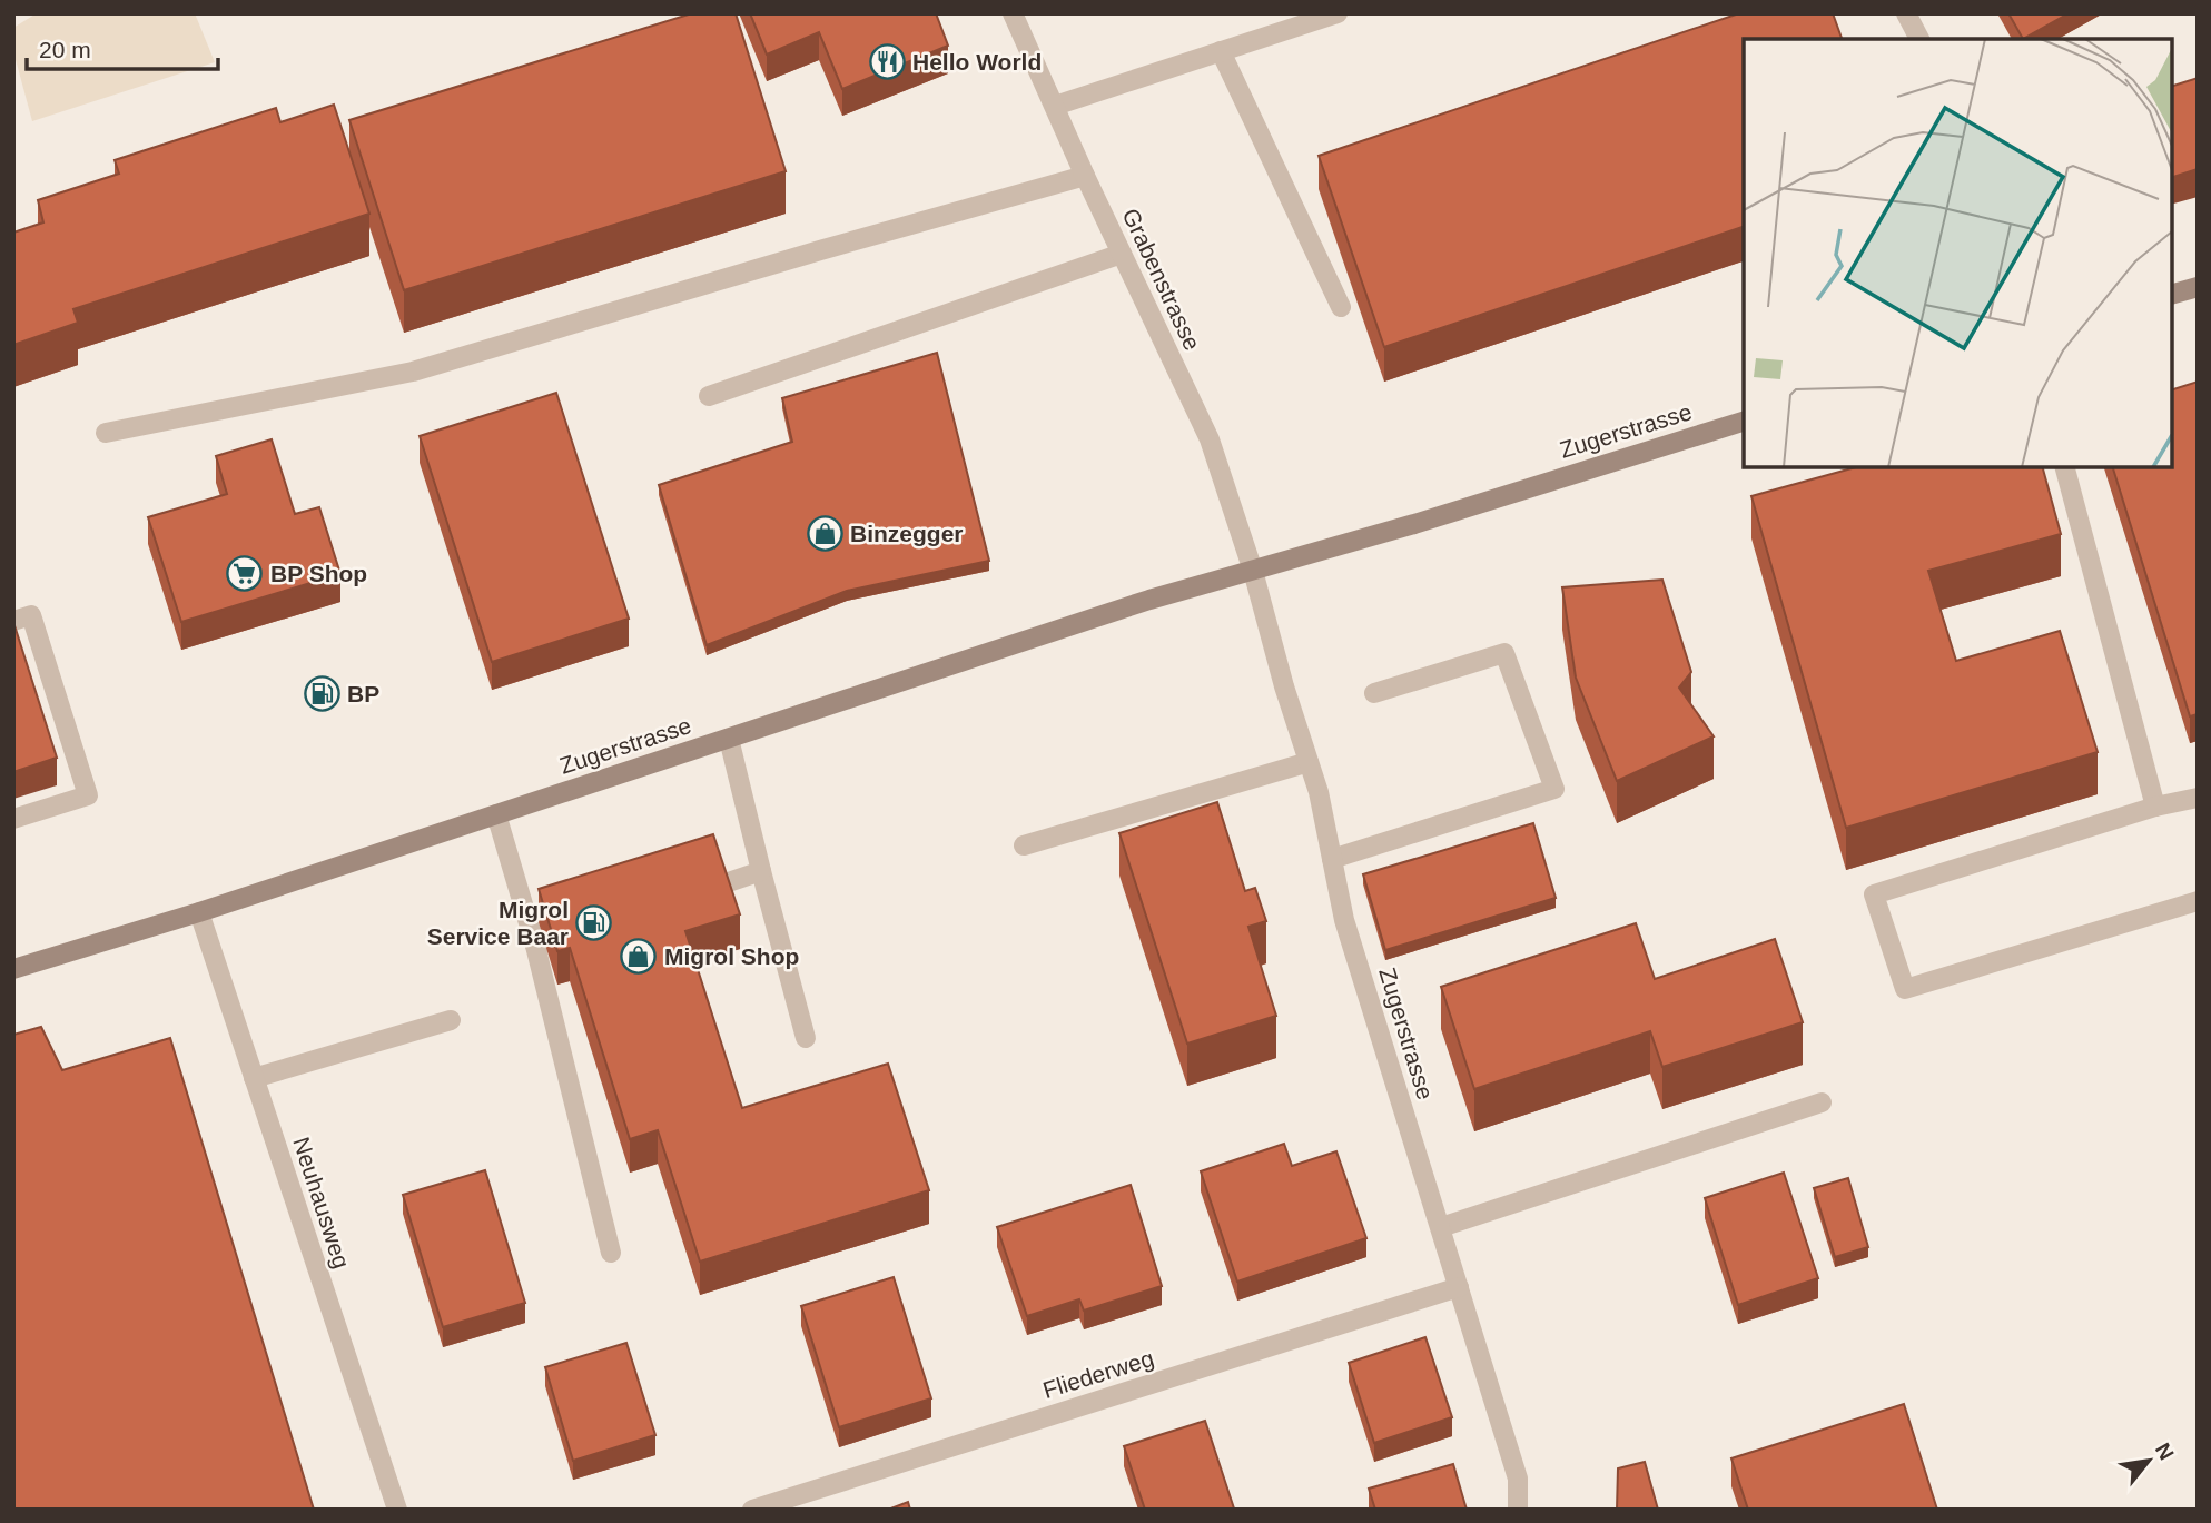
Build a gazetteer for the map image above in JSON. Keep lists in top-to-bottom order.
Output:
{
  "streets": {
    "main road": ["Zugerstrasse"],
    "street": ["Grabenstrasse", "Neuhausweg", "Fliederweg"]
  },
  "crossings": [
    ["Grabenstrasse", "Zugerstrasse"],
    ["Zugerstrasse", "Neuhausweg"],
    ["Zugerstrasse", "Fliederweg"]
  ],
  "places": {
    "restaurant": ["Hello World"],
    "shop": ["Binzegger", "Migrol Shop"],
    "supermarket": ["BP Shop"],
    "fuel station": ["BP", "Migrol Service Baar"]
  },
  "scale_bar": "20 m",
  "north": "top right"
}
